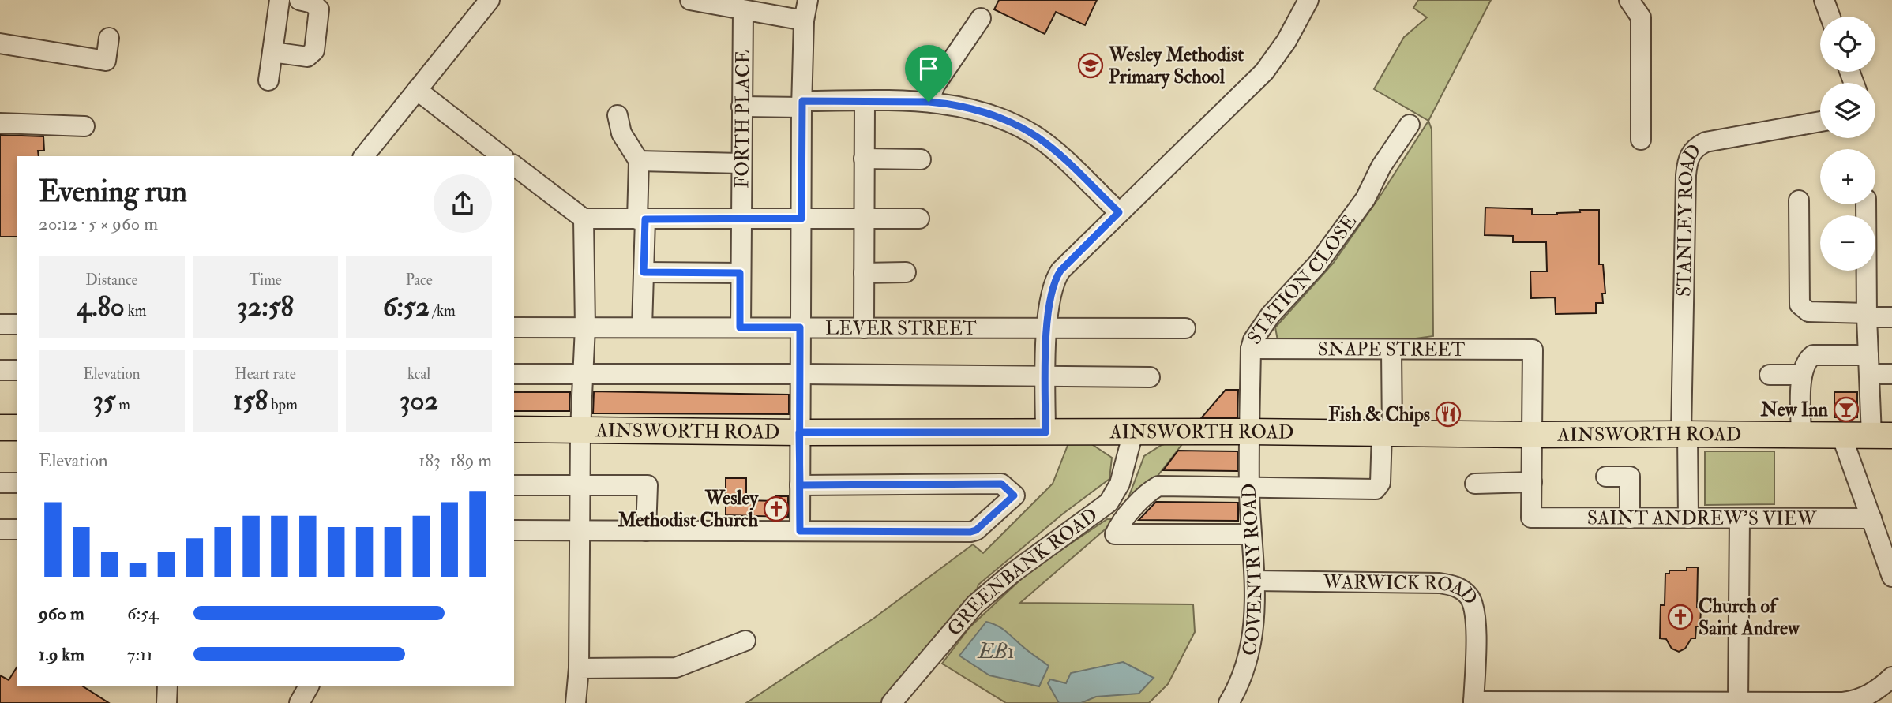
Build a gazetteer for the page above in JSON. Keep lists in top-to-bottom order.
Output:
{
  "streets": {
    "main road": ["AINSWORTH ROAD"],
    "street": [
      "FORTH PLACE",
      "STANLEY ROAD",
      "STATION CLOSE",
      "LEVER STREET",
      "SNAPE STREET",
      "SAINT ANDREW'S VIEW",
      "COVENTRY ROAD",
      "GREENBANK ROAD",
      "WARWICK ROAD"
    ]
  },
  "crossings": [
    ["FORTH PLACE", "LEVER STREET"],
    ["STANLEY ROAD", "AINSWORTH ROAD"],
    ["STANLEY ROAD", "SAINT ANDREW'S VIEW"],
    ["STATION CLOSE", "SNAPE STREET"],
    ["STATION CLOSE", "AINSWORTH ROAD"],
    ["STATION CLOSE", "COVENTRY ROAD"],
    ["SNAPE STREET", "AINSWORTH ROAD"],
    ["AINSWORTH ROAD", "COVENTRY ROAD"],
    ["AINSWORTH ROAD", "GREENBANK ROAD"],
    ["COVENTRY ROAD", "WARWICK ROAD"]
  ],
  "water": ["EB1"],
  "places": {
    "school or university": ["Wesley Methodist Primary School"],
    "bar": ["New Inn"],
    "restaurant": ["Fish & Chips"],
    "church": ["Wesley Methodist Church", "Church of Saint Andrew"]
  },
  "page": {
    "map_buttons": ["+", "−"],
    "heading": ["Evening run", "20:12 · 5 × 960 m"],
    "stats": [
      ["Distance", "4.80 km"],
      ["Time", "32:58"],
      ["Pace", "6:52 /km"],
      ["Elevation", "35 m"],
      ["Heart rate", "158 bpm"],
      ["kcal", "302"]
    ],
    "chart": ["Elevation", "183–189 m"],
    "list": [
      {
        "name": "960 m",
        "note": "6:54"
      },
      {
        "name": "1.9 km",
        "note": "7:11"
      }
    ]
  }
}
